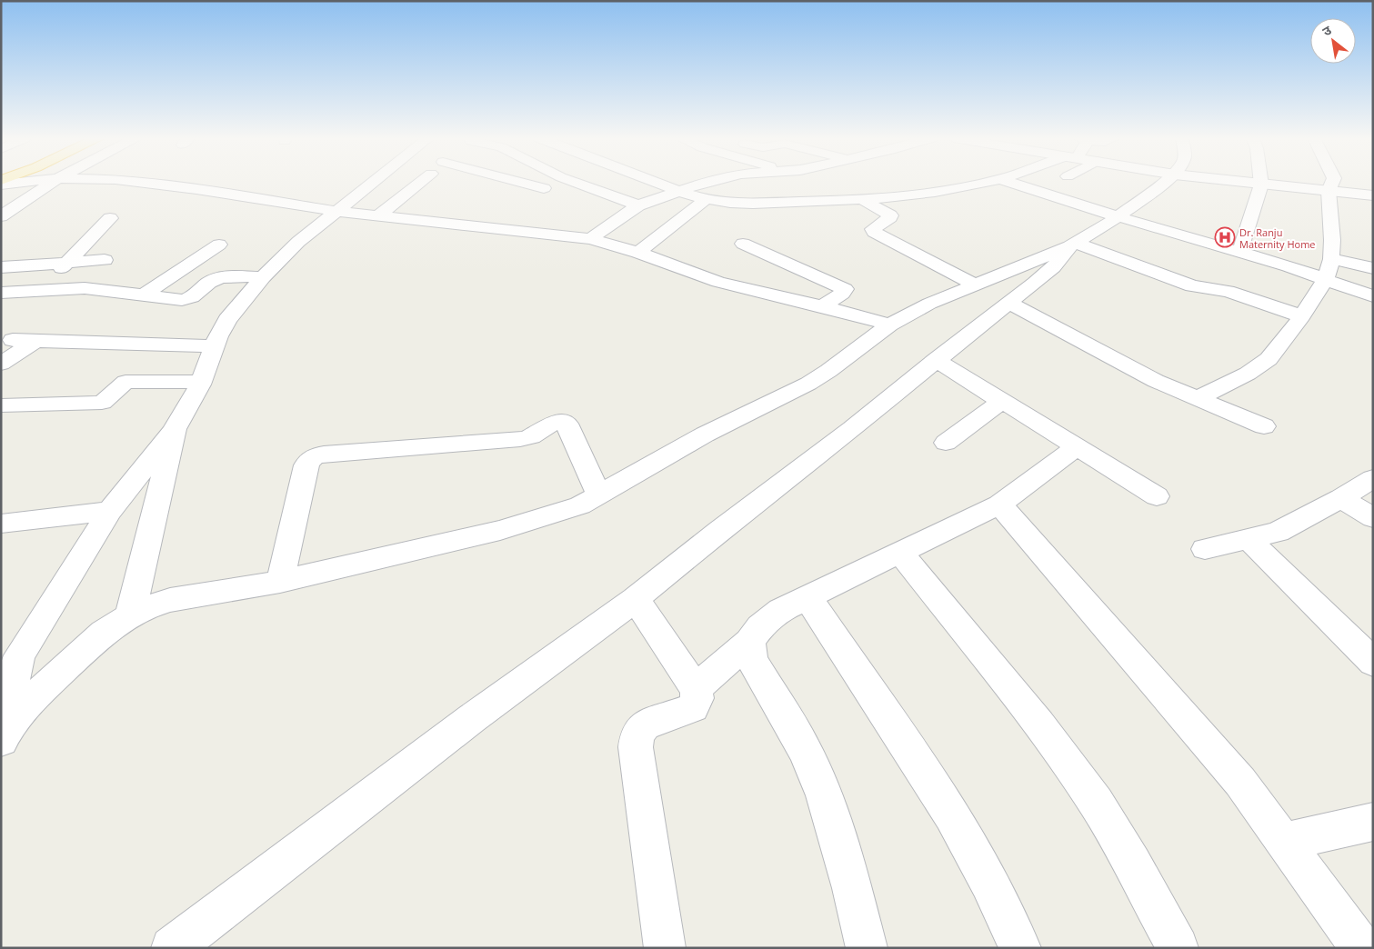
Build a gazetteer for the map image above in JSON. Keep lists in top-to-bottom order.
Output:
{
  "places": {
    "hospital": ["Dr. Ranju Maternity Home"]
  },
  "north": "top left"
}
